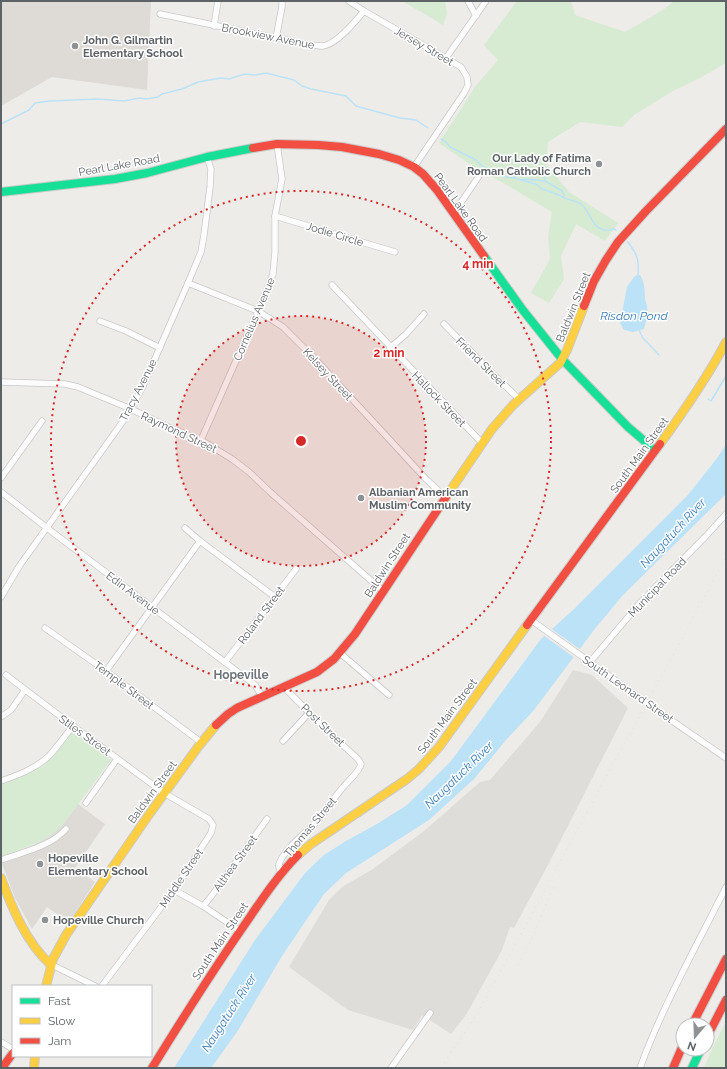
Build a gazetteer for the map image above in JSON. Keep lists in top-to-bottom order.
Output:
{
  "streets": {
    "main road": ["Pearl Lake Road", "Baldwin Street", "South Main Street"],
    "street": [
      "Brookview Avenue",
      "Jersey Street",
      "Jodie Circle",
      "Cornelius Avenue",
      "Friend Street",
      "Kelsey Street",
      "Tracy Avenue",
      "Hallock Street",
      "Raymond Street",
      "Municipal Road",
      "Edin Avenue",
      "Roland Street",
      "Temple Street",
      "South Leonard Street",
      "Post Street",
      "Stiles Street",
      "Thomas Street",
      "Althea Street",
      "Middle Street"
    ]
  },
  "crossings": [
    ["Brookview Avenue", "Jersey Street"],
    ["Jersey Street", "Pearl Lake Road"],
    ["Pearl Lake Road", "Baldwin Street"],
    ["Pearl Lake Road", "Cornelius Avenue"],
    ["Pearl Lake Road", "Tracy Avenue"],
    ["Pearl Lake Road", "South Main Street"],
    ["Jodie Circle", "Cornelius Avenue"],
    ["Baldwin Street", "Friend Street"],
    ["Baldwin Street", "Kelsey Street"],
    ["Baldwin Street", "Hallock Street"],
    ["Baldwin Street", "Raymond Street"],
    ["Baldwin Street", "Edin Avenue"],
    ["Baldwin Street", "Temple Street"],
    ["Baldwin Street", "Post Street"],
    ["Baldwin Street", "Stiles Street"],
    ["Cornelius Avenue", "Kelsey Street"],
    ["Cornelius Avenue", "Raymond Street"],
    ["Kelsey Street", "Tracy Avenue"],
    ["Tracy Avenue", "Raymond Street"],
    ["Tracy Avenue", "Edin Avenue"],
    ["South Main Street", "South Leonard Street"],
    ["South Main Street", "Thomas Street"],
    ["Municipal Road", "South Leonard Street"],
    ["Edin Avenue", "Roland Street"],
    ["Post Street", "Thomas Street"],
    ["Stiles Street", "Middle Street"]
  ],
  "districts": ["Hopeville"],
  "water": ["Risdon Pond", "Naugatuck River"],
  "places": [
    "John G. Gilmartin Elementary School",
    "Our Lady of Fatima Roman Catholic Church",
    "Albanian American Muslim Community",
    "Hopeville Elementary School",
    "Hopeville Church"
  ],
  "legend": ["Fast", "Slow", "Jam"],
  "north": "bottom",
  "rings": ["4 min", "2 min"]
}
